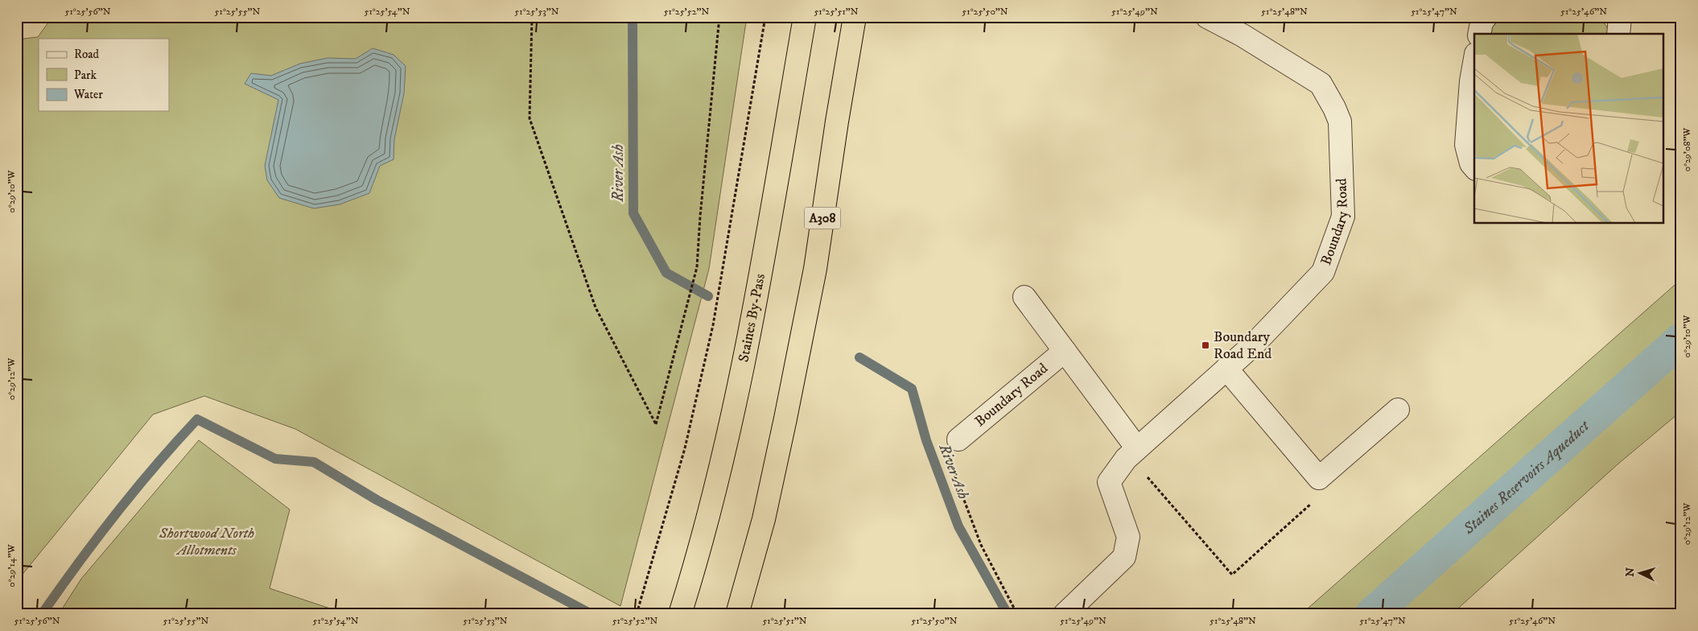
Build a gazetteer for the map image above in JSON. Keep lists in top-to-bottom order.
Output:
{
  "streets": {
    "highway": ["A308", "Staines By-Pass"],
    "street": ["Boundary Road"]
  },
  "water": ["River Ash", "Staines Reservoirs Aqueduct"],
  "parks": ["Shortwood North Allotments"],
  "places": {
    "transit": ["Boundary Road End"]
  },
  "legend": ["Road", "Park", "Water"],
  "north": "left",
  "coordinates": [
    "51°25'56\"N",
    "51°25'55\"N",
    "51°25'54\"N",
    "51°25'53\"N",
    "51°25'52\"N",
    "51°25'51\"N",
    "51°25'50\"N",
    "51°25'49\"N",
    "51°25'48\"N",
    "51°25'47\"N",
    "51°25'46\"N",
    "0°29'08\"W",
    "0°29'10\"W",
    "0°29'12\"W",
    "0°29'14\"W"
  ]
}
